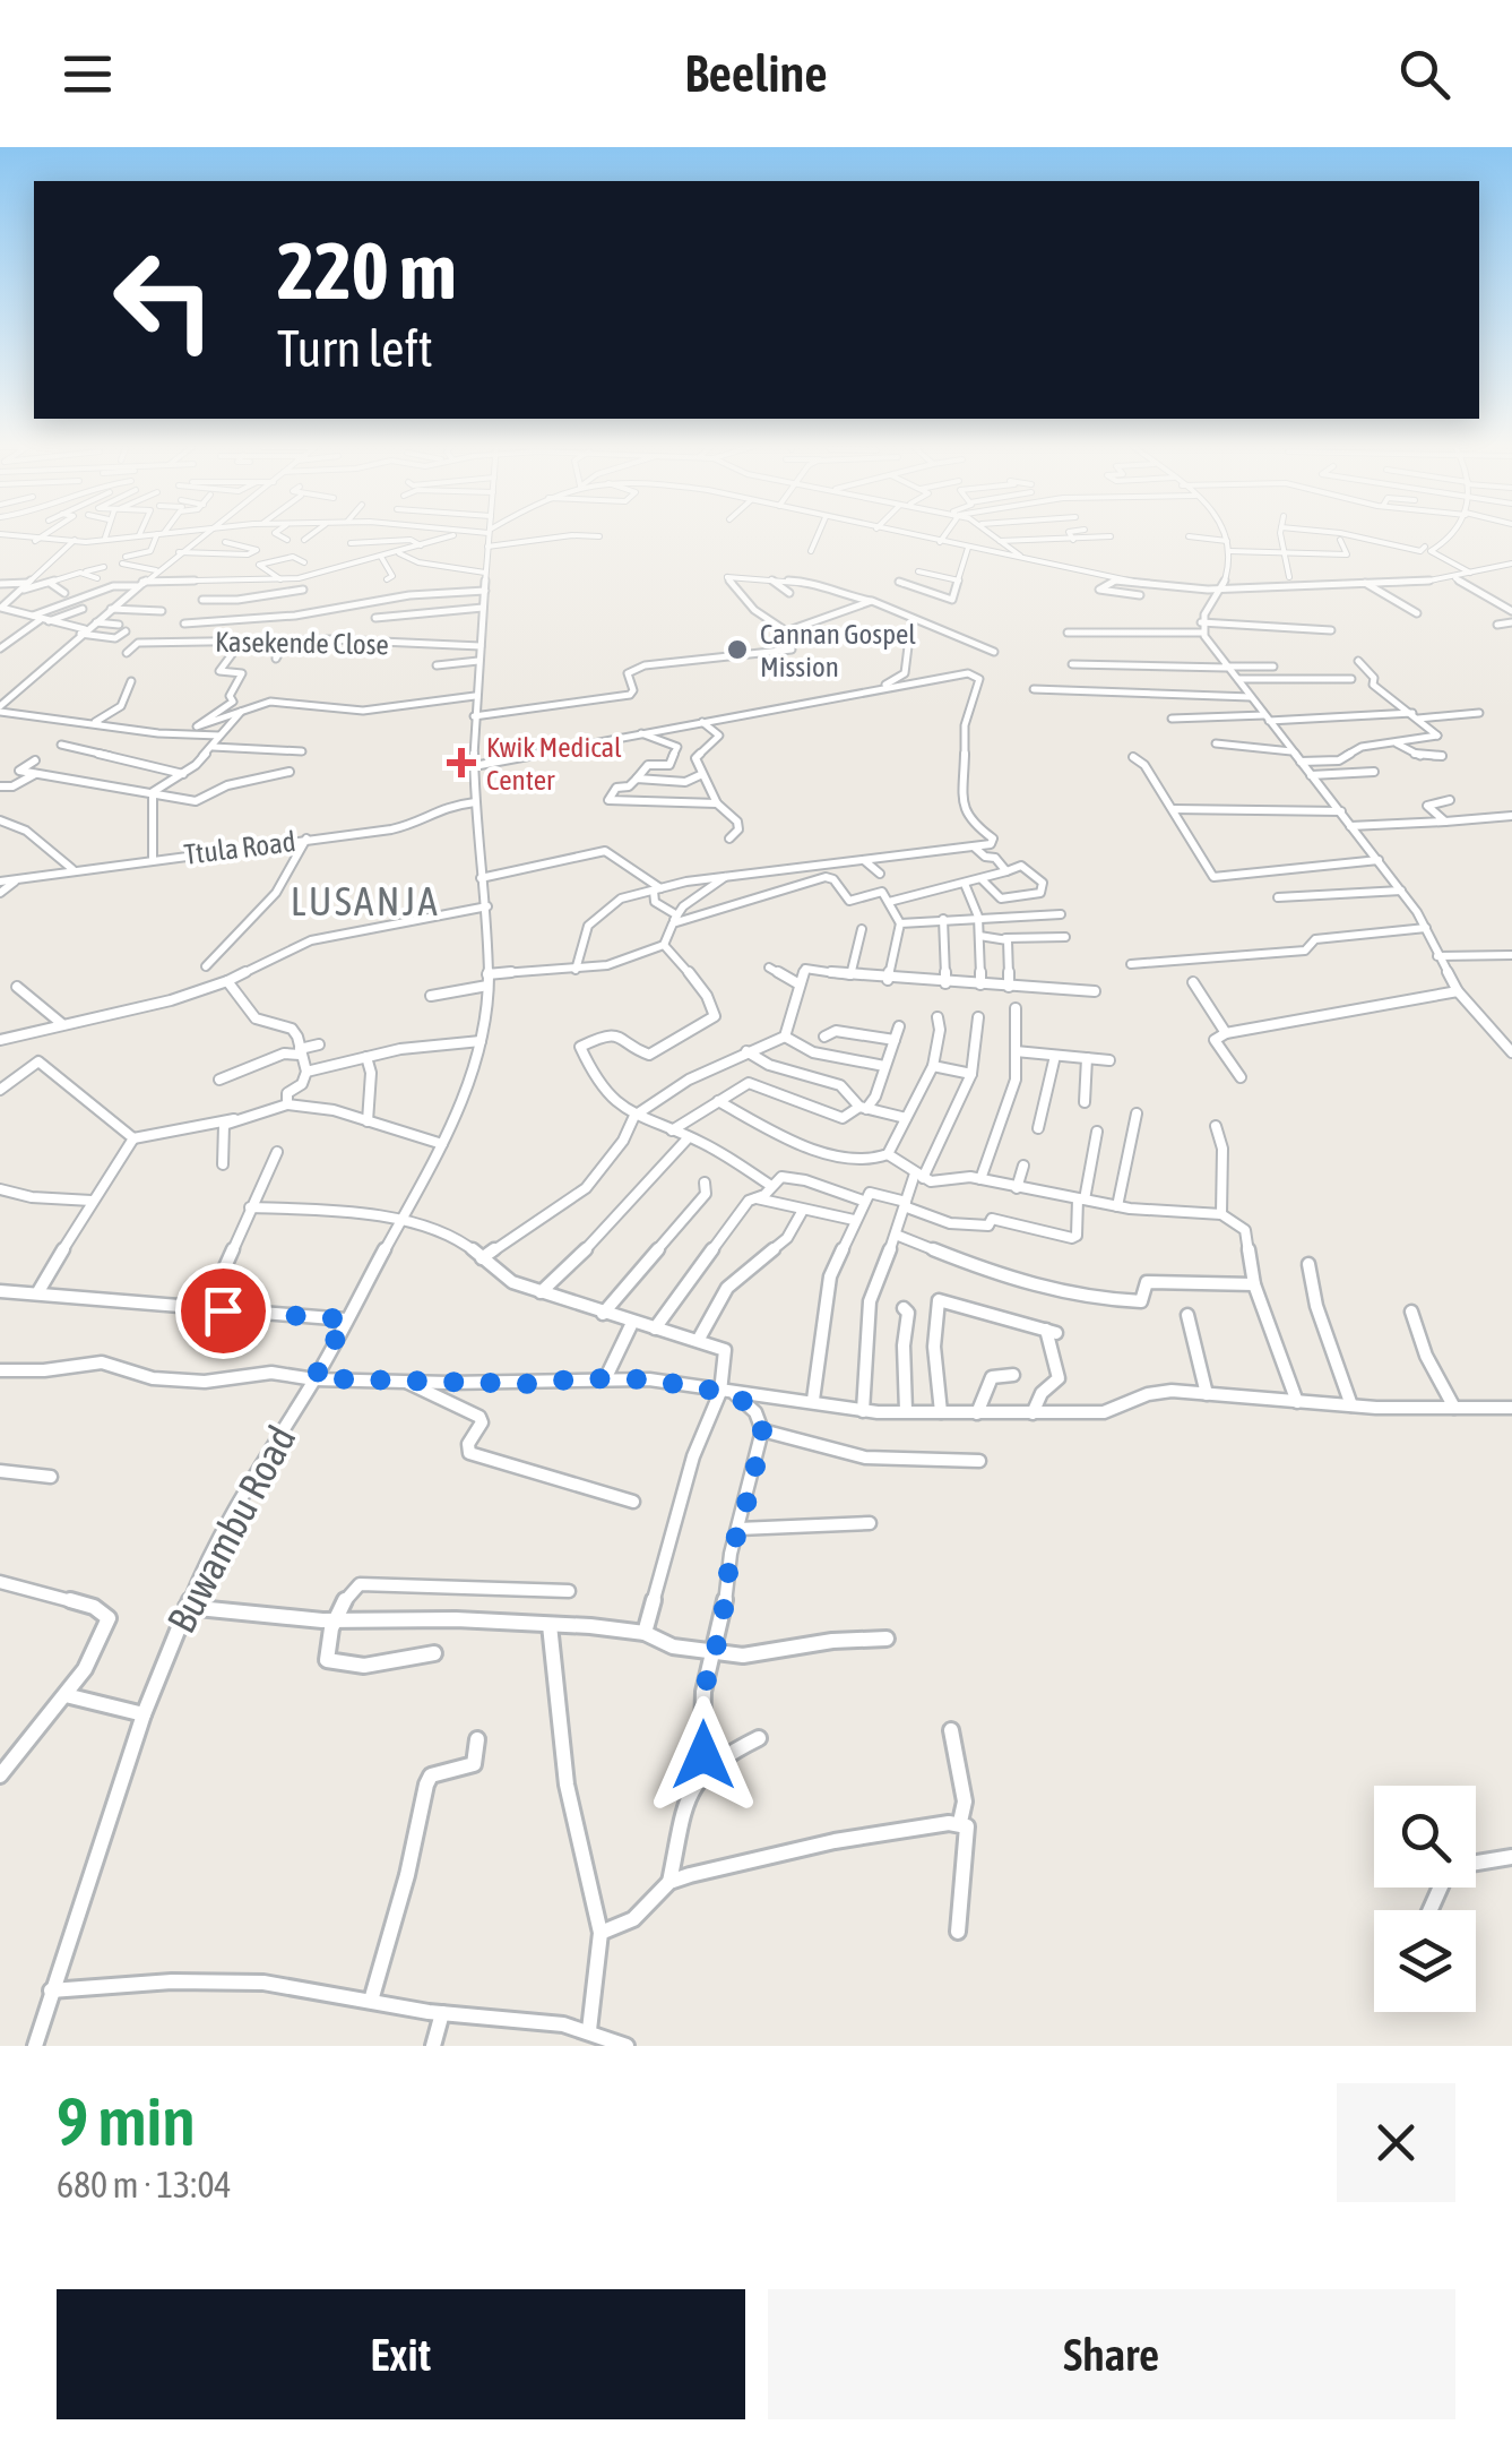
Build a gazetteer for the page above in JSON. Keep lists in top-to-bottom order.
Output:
{
  "streets": {
    "street": ["Kasekende Close", "Ttula Road", "Buwambu Road"]
  },
  "crossings": [
    ["Kasekende Close", "Buwambu Road"],
    ["Ttula Road", "Buwambu Road"]
  ],
  "districts": ["LUSANJA"],
  "places": {
    "other": ["Cannan Gospel Mission"],
    "health": ["Kwik Medical Center"]
  },
  "page": {
    "header": "Beeline",
    "turn": ["220 m", "Turn left"],
    "heading": ["9 min", "680 m · 13:04"],
    "buttons": ["Exit", "Share"]
  }
}
